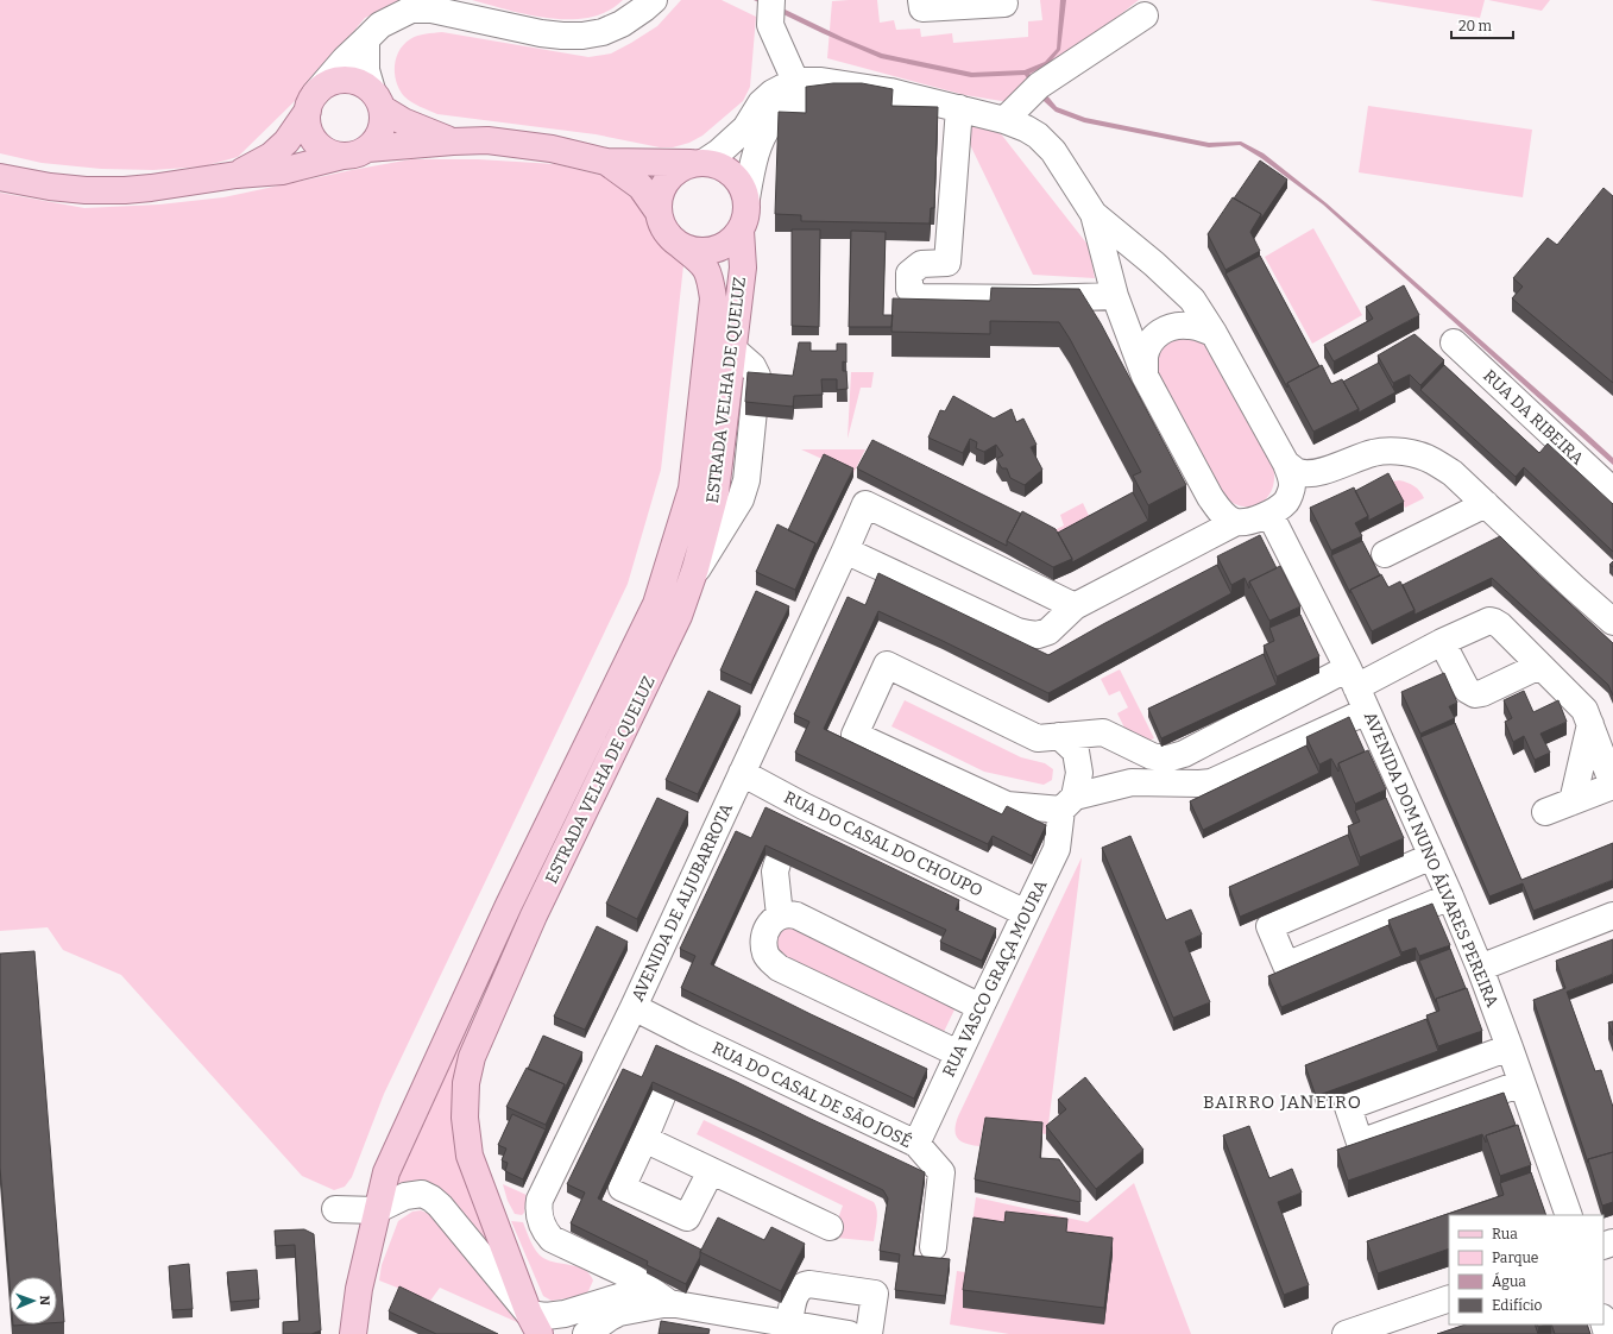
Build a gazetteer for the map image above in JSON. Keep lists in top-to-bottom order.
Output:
{
  "streets": {
    "main road": ["ESTRADA VELHA DE QUELUZ"],
    "street": [
      "RUA DA RIBEIRA",
      "RUA DO CASAL DO CHOUPO",
      "AVENIDA DOM NUNO ÁLVARES PEREIRA",
      "AVENIDA DE ALJUBARROTA",
      "RUA VASCO GRAÇA MOURA",
      "RUA DO CASAL DE SÃO JOSÉ"
    ]
  },
  "crossings": [
    ["RUA DO CASAL DO CHOUPO", "AVENIDA DE ALJUBARROTA"],
    ["RUA DO CASAL DO CHOUPO", "RUA VASCO GRAÇA MOURA"],
    ["AVENIDA DE ALJUBARROTA", "RUA DO CASAL DE SÃO JOSÉ"],
    ["RUA VASCO GRAÇA MOURA", "RUA DO CASAL DE SÃO JOSÉ"]
  ],
  "districts": ["BAIRRO JANEIRO"],
  "legend": [
    "Rua",
    "Parque",
    "Água",
    "Edifício"
  ],
  "scale_bar": "20 m",
  "north": "right"
}
